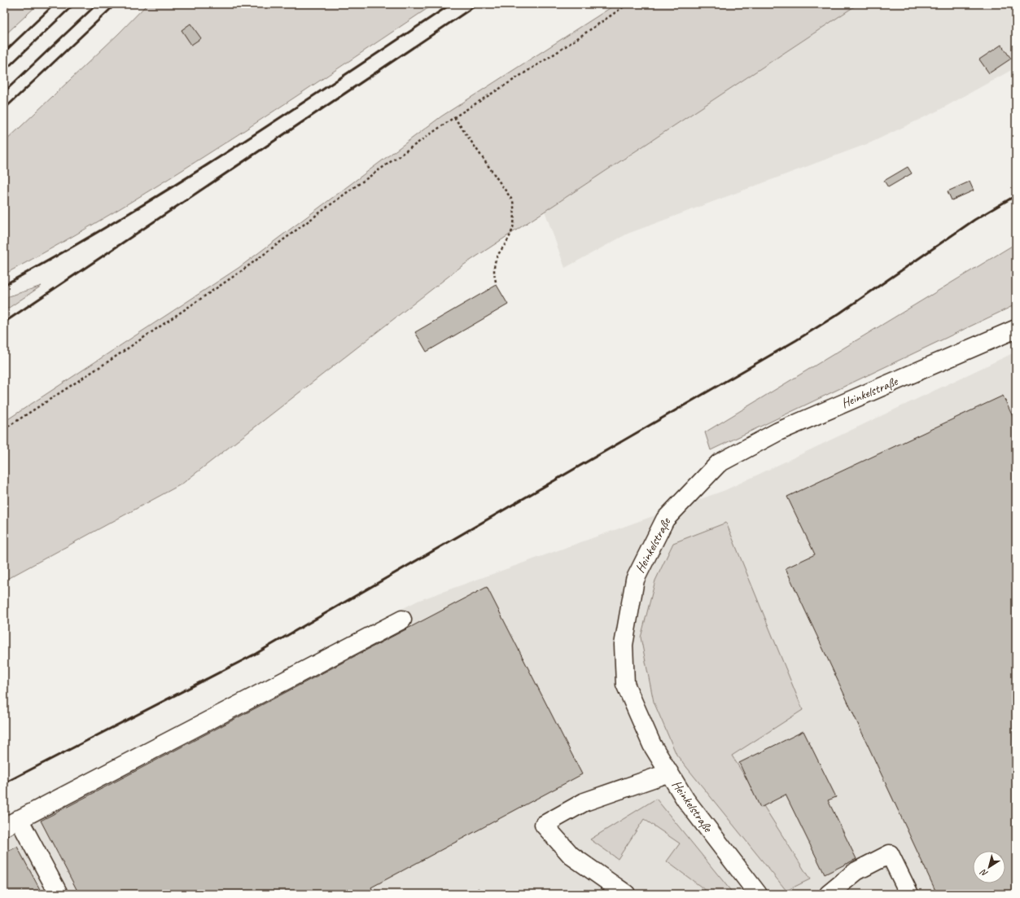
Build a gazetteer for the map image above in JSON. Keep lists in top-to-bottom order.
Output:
{
  "streets": {
    "street": ["Heinkelstraße"]
  },
  "north": "bottom left"
}
